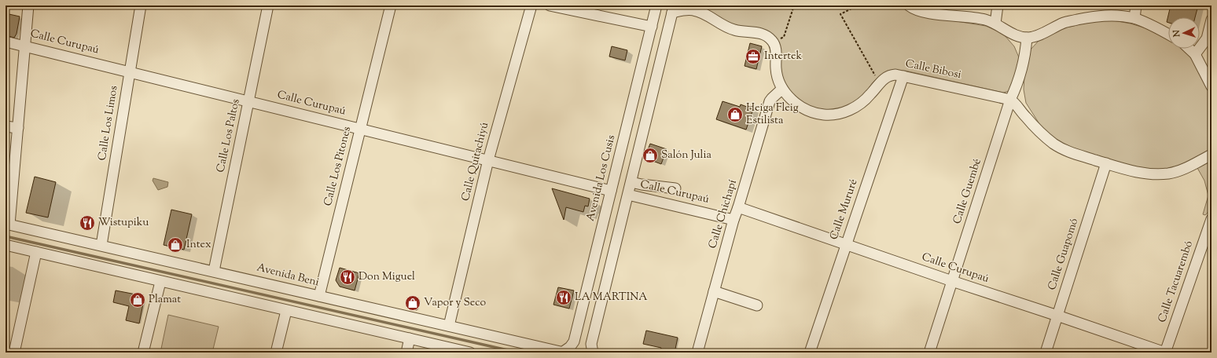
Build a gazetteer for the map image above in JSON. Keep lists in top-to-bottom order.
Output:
{
  "streets": {
    "street": [
      "Calle Curupaú",
      "Calle Bibosi",
      "Calle Los Limos",
      "Calle Los Paltos",
      "Calle Quitachiyú",
      "Calle Los Pitones",
      "Avenida Los Cusis",
      "Calle Guembé",
      "Calle Mururé",
      "Calle Chichapí",
      "Calle Guapomó",
      "Avenida Beni",
      "Calle Tacuarembó"
    ]
  },
  "crossings": [
    ["Calle Curupaú", "Calle Los Limos"],
    ["Calle Curupaú", "Calle Los Paltos"],
    ["Calle Curupaú", "Calle Quitachiyú"],
    ["Calle Curupaú", "Calle Los Pitones"],
    ["Calle Curupaú", "Avenida Los Cusis"],
    ["Calle Curupaú", "Calle Guembé"],
    ["Calle Curupaú", "Calle Mururé"],
    ["Calle Curupaú", "Calle Chichapí"],
    ["Calle Curupaú", "Calle Guapomó"],
    ["Calle Curupaú", "Calle Tacuarembó"],
    ["Calle Bibosi", "Calle Guembé"],
    ["Calle Bibosi", "Calle Mururé"],
    ["Calle Bibosi", "Calle Chichapí"],
    ["Calle Bibosi", "Calle Guapomó"],
    ["Calle Los Limos", "Avenida Beni"],
    ["Calle Los Paltos", "Avenida Beni"],
    ["Calle Quitachiyú", "Avenida Beni"],
    ["Calle Los Pitones", "Avenida Beni"],
    ["Avenida Los Cusis", "Avenida Beni"]
  ],
  "places": {
    "office": ["Intertek"],
    "shop": [
      "Heiga Fleig Estilista",
      "Salón Julia",
      "Intex",
      "Plamat",
      "Vapor y Seco"
    ],
    "restaurant": ["Wistupiku", "Don Miguel", "LA MARTINA"]
  },
  "north": "left"
}
